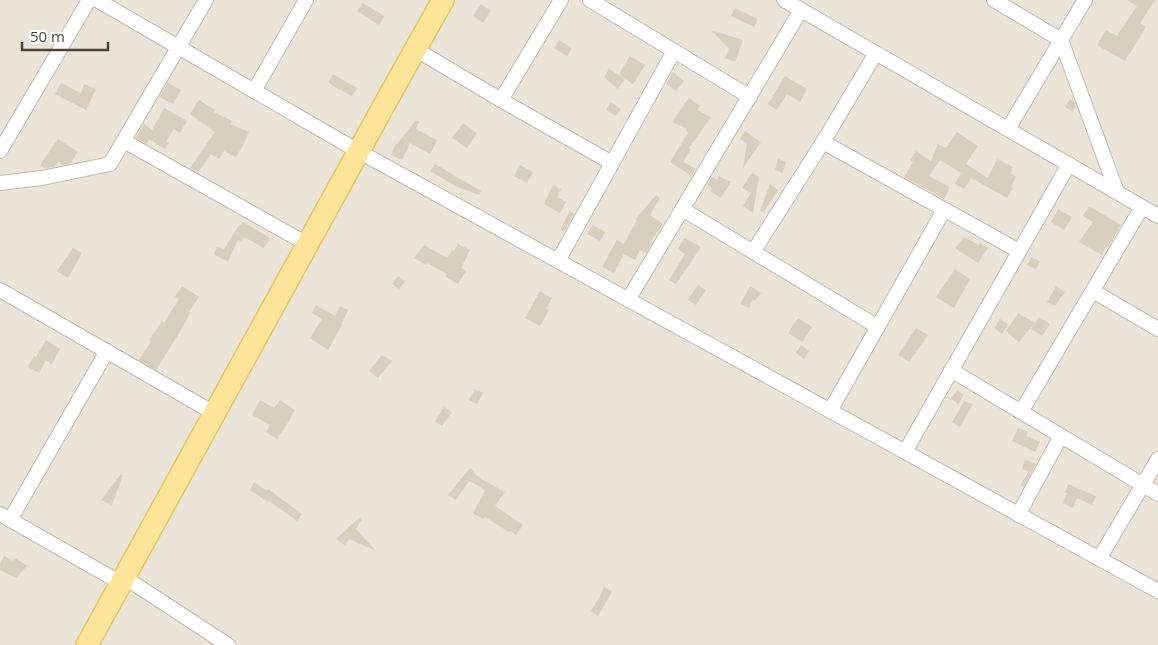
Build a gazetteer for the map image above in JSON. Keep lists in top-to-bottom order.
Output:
{
  "scale_bar": "50 m"
}
